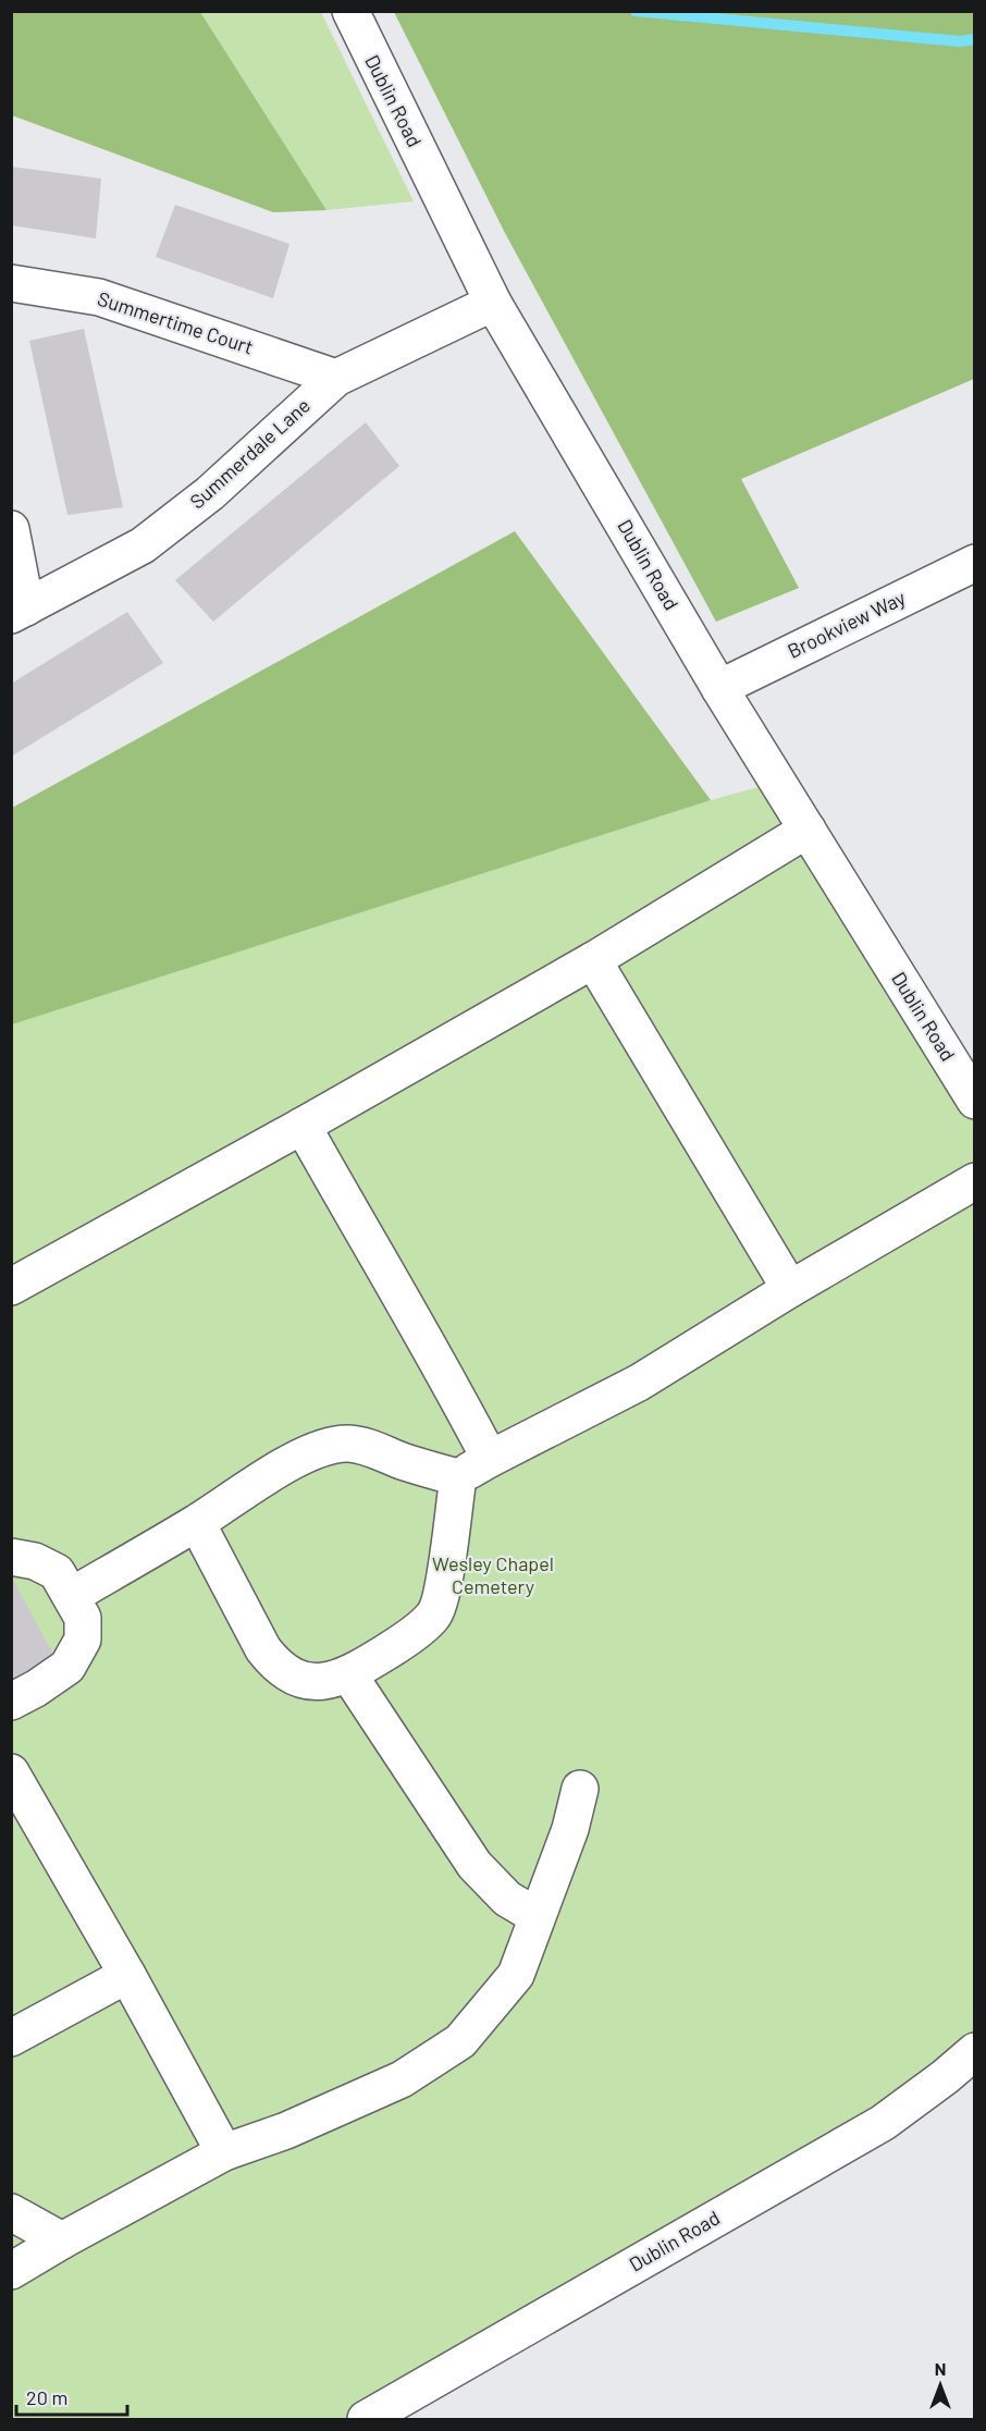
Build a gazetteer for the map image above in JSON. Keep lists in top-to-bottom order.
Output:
{
  "streets": {
    "main road": [
      "Dublin Road",
      "Summertime Court",
      "Summerdale Lane",
      "Brookview Way"
    ]
  },
  "crossings": [
    ["Dublin Road", "Summerdale Lane"],
    ["Dublin Road", "Brookview Way"],
    ["Summertime Court", "Summerdale Lane"]
  ],
  "parks": ["Wesley Chapel Cemetery"],
  "scale_bar": "20 m",
  "north": "top"
}
